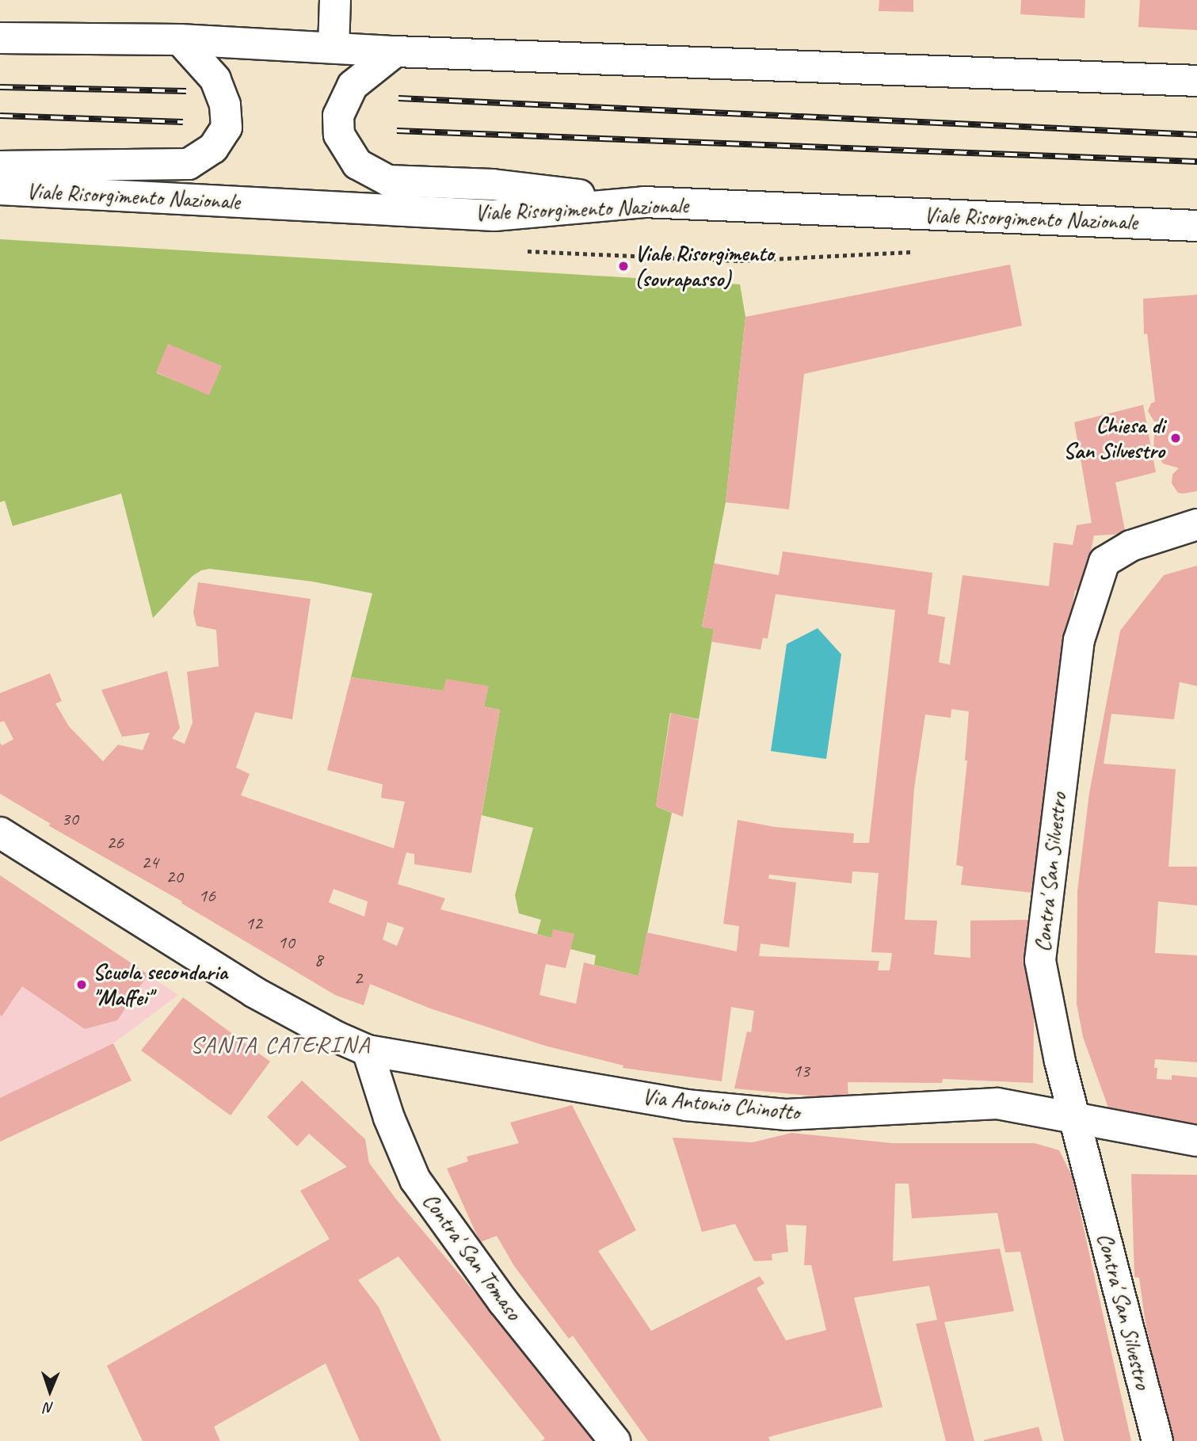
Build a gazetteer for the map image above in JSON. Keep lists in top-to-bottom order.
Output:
{
  "streets": {
    "main road": [
      "Viale Risorgimento Nazionale",
      "Contra' San Silvestro",
      "Via Antonio Chinotto",
      "Contra' San Tomaso"
    ]
  },
  "crossings": [
    ["Contra' San Silvestro", "Via Antonio Chinotto"],
    ["Via Antonio Chinotto", "Contra' San Tomaso"]
  ],
  "districts": ["SANTA CATERINA"],
  "places": ["Viale Risorgimento (sovrapasso)", "Chiesa di San Silvestro", "Scuola secondaria \"Maffei\""],
  "house_numbers": [
    "30",
    "26",
    "24",
    "20",
    "16",
    "12",
    "10",
    "8",
    "2",
    "13"
  ],
  "north": "bottom"
}
